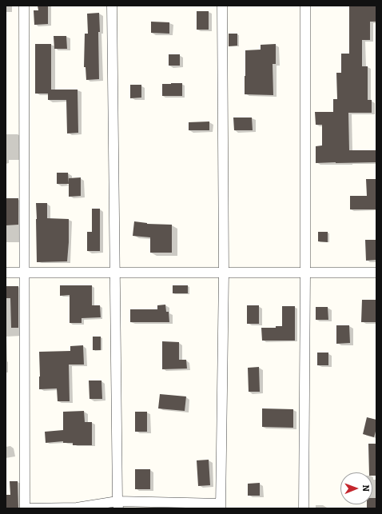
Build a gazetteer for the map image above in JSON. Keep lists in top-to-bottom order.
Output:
{
  "north": "right"
}
